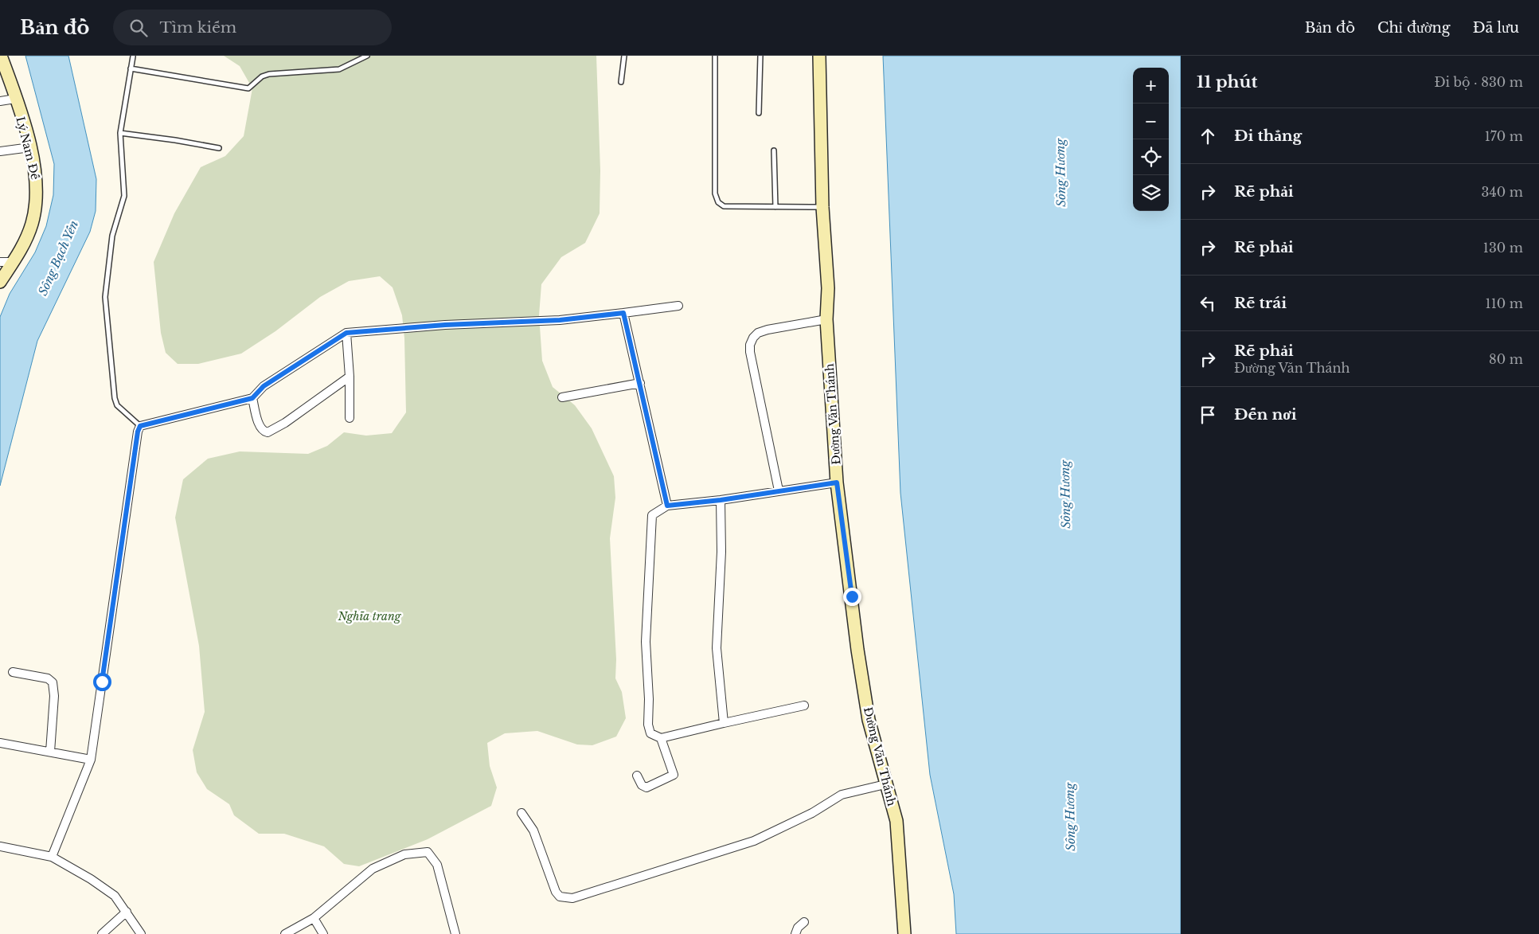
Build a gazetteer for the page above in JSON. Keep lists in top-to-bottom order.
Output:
{
  "streets": {
    "main road": ["Lý Nam Đế", "Đường Văn Thánh"]
  },
  "water": ["Sông Hương", "Sông Bạch Yến"],
  "parks": ["Nghĩa trang"],
  "page": {
    "header": "Bản đồ",
    "search": "Tìm kiếm",
    "nav": ["Bản đồ", "Chỉ đường", "Đã lưu"],
    "heading": ["11 phút", "Đi bộ · 830 m"],
    "map_buttons": ["+", "−"],
    "list": [
      ["Đi thẳng", "170 m"],
      ["Rẽ phải", "340 m"],
      ["Rẽ phải", "130 m"],
      ["Rẽ trái", "110 m"],
      ["Rẽ phải", "Đường Văn Thánh", "80 m"],
      "Đến nơi"
    ]
  }
}
